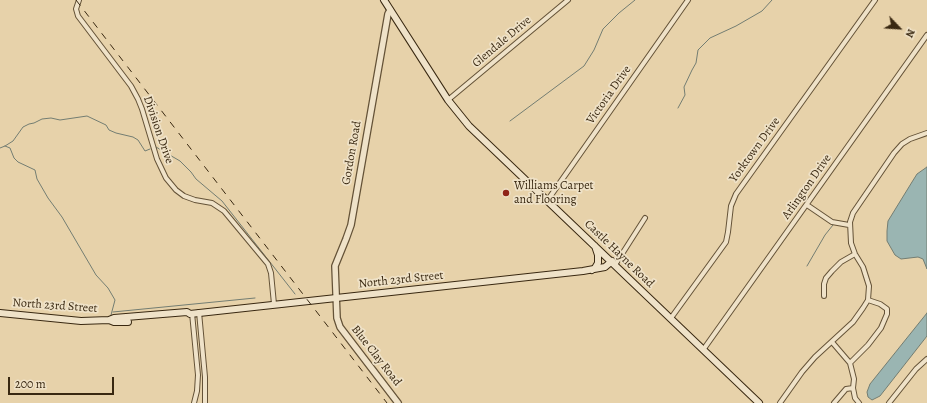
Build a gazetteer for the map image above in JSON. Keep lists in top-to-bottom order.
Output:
{
  "streets": {
    "main road": ["Castle Hayne Road", "North 23rd Street"],
    "street": [
      "Glendale Drive",
      "Victoria Drive",
      "Division Drive",
      "Yorktown Drive",
      "Gordon Road",
      "Arlington Drive",
      "Blue Clay Road"
    ]
  },
  "crossings": [
    ["Glendale Drive", "Castle Hayne Road"],
    ["Victoria Drive", "Castle Hayne Road"],
    ["Division Drive", "North 23rd Street"],
    ["Yorktown Drive", "Castle Hayne Road"],
    ["Gordon Road", "Castle Hayne Road"],
    ["Gordon Road", "North 23rd Street"],
    ["Gordon Road", "Blue Clay Road"],
    ["Arlington Drive", "Castle Hayne Road"],
    ["Castle Hayne Road", "North 23rd Street"],
    ["North 23rd Street", "Blue Clay Road"]
  ],
  "places": ["Williams Carpet and Flooring"],
  "scale_bar": "200 m",
  "north": "bottom right"
}
